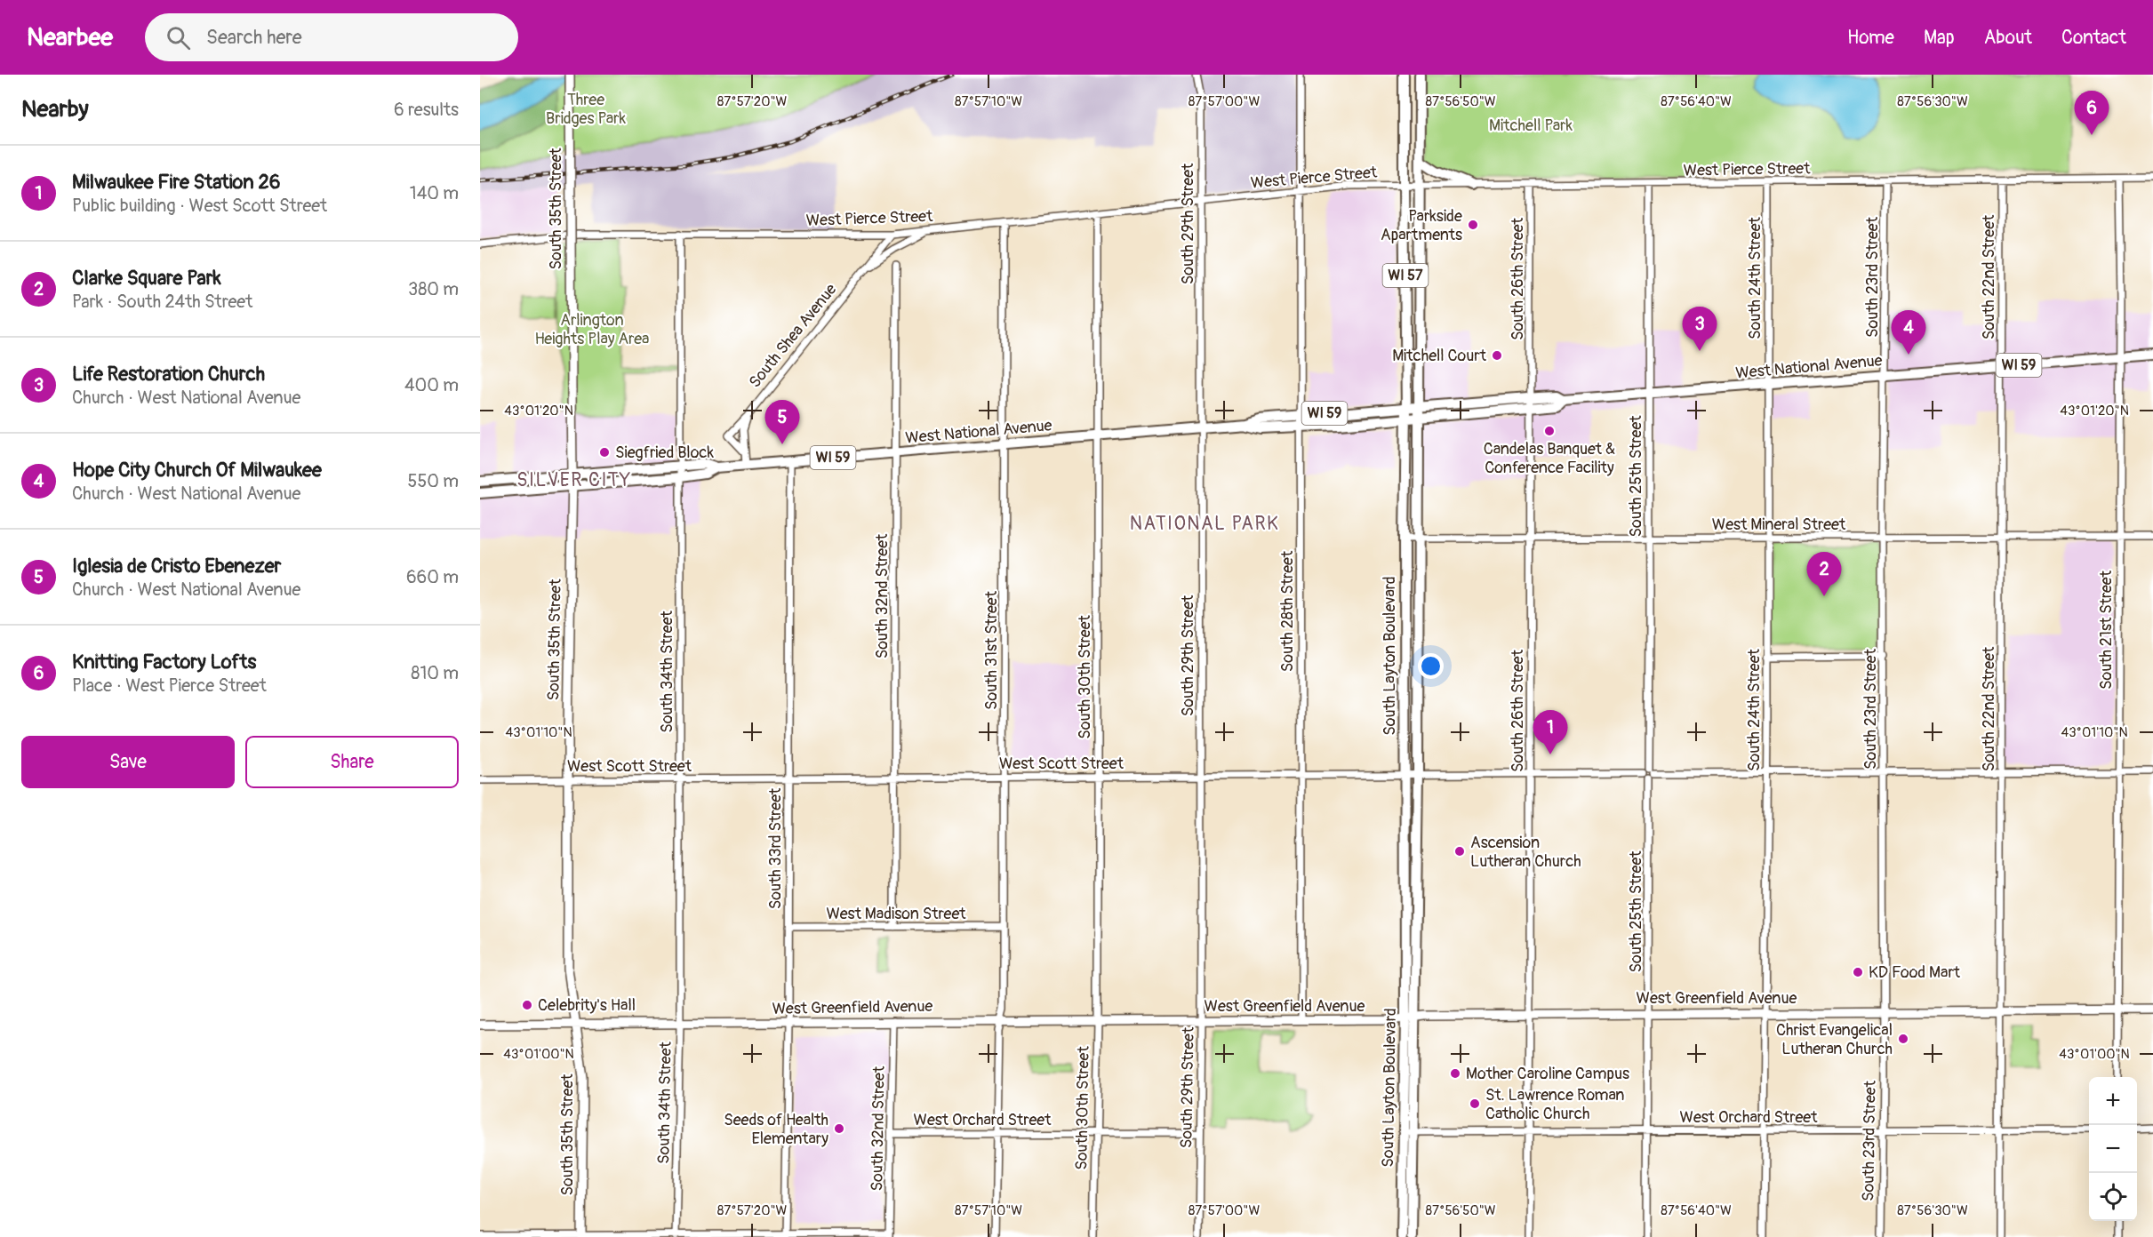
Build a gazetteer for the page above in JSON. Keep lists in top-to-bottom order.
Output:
{
  "streets": {
    "main road": [
      "South 35th Street",
      "WI 57",
      "WI 59",
      "West National Avenue",
      "South Layton Boulevard",
      "West Greenfield Avenue"
    ],
    "street": [
      "West Pierce Street",
      "South 29th Street",
      "South 23rd Street",
      "South 22nd Street",
      "South 24th Street",
      "South 26th Street",
      "South Shea Avenue",
      "South 25th Street",
      "West Mineral Street",
      "South 32nd Street",
      "South 28th Street",
      "South 21st Street",
      "South 31st Street",
      "South 34th Street",
      "South 30th Street",
      "West Scott Street",
      "South 33rd Street",
      "West Madison Street",
      "West Orchard Street"
    ]
  },
  "crossings": [
    ["West Pierce Street", "South 29th Street"],
    ["West Pierce Street", "South 23rd Street"],
    ["West Pierce Street", "South 22nd Street"],
    ["West Pierce Street", "South 24th Street"],
    ["West Pierce Street", "South 26th Street"],
    ["West Pierce Street", "South Shea Avenue"],
    ["West Pierce Street", "South 25th Street"],
    ["West Pierce Street", "South 28th Street"],
    ["West Pierce Street", "South 21st Street"],
    ["West Pierce Street", "South 31st Street"],
    ["West Pierce Street", "South Layton Boulevard"],
    ["West Pierce Street", "South 34th Street"],
    ["West Pierce Street", "South 30th Street"],
    ["South 35th Street", "West National Avenue"],
    ["South 35th Street", "West Scott Street"],
    ["South 35th Street", "West Greenfield Avenue"],
    ["South 29th Street", "West National Avenue"],
    ["South 29th Street", "West Scott Street"],
    ["South 29th Street", "West Greenfield Avenue"],
    ["South 29th Street", "West Orchard Street"],
    ["South 23rd Street", "West National Avenue"],
    ["South 23rd Street", "West Mineral Street"],
    ["South 23rd Street", "West Scott Street"],
    ["South 23rd Street", "West Greenfield Avenue"],
    ["South 23rd Street", "West Orchard Street"],
    ["South 22nd Street", "West National Avenue"],
    ["South 22nd Street", "West Mineral Street"],
    ["South 22nd Street", "West Scott Street"],
    ["South 22nd Street", "West Greenfield Avenue"],
    ["South 22nd Street", "West Orchard Street"],
    ["South 24th Street", "West National Avenue"],
    ["South 24th Street", "West Mineral Street"],
    ["South 24th Street", "West Scott Street"],
    ["South 24th Street", "West Greenfield Avenue"],
    ["South 24th Street", "West Orchard Street"],
    ["South 26th Street", "West National Avenue"],
    ["South 26th Street", "West Mineral Street"],
    ["South 26th Street", "West Scott Street"],
    ["South 26th Street", "West Greenfield Avenue"],
    ["South 26th Street", "West Orchard Street"],
    ["South Shea Avenue", "West National Avenue"],
    ["West National Avenue", "South 25th Street"],
    ["West National Avenue", "South 32nd Street"],
    ["West National Avenue", "South 28th Street"],
    ["West National Avenue", "South 21st Street"],
    ["West National Avenue", "South 31st Street"],
    ["West National Avenue", "South Layton Boulevard"],
    ["West National Avenue", "South 34th Street"],
    ["West National Avenue", "South 30th Street"],
    ["West National Avenue", "South 33rd Street"],
    ["South 25th Street", "West Mineral Street"],
    ["South 25th Street", "West Scott Street"],
    ["South 25th Street", "West Greenfield Avenue"],
    ["South 25th Street", "West Orchard Street"],
    ["West Mineral Street", "South 21st Street"],
    ["West Mineral Street", "South Layton Boulevard"],
    ["South 32nd Street", "West Scott Street"],
    ["South 32nd Street", "West Madison Street"],
    ["South 32nd Street", "West Greenfield Avenue"],
    ["South 32nd Street", "West Orchard Street"],
    ["South 28th Street", "West Scott Street"],
    ["South 28th Street", "West Greenfield Avenue"],
    ["South 21st Street", "West Scott Street"],
    ["South 21st Street", "West Greenfield Avenue"],
    ["South 31st Street", "West Scott Street"],
    ["South 31st Street", "West Madison Street"],
    ["South 31st Street", "West Greenfield Avenue"],
    ["South 31st Street", "West Orchard Street"],
    ["South Layton Boulevard", "West Scott Street"],
    ["South Layton Boulevard", "West Greenfield Avenue"],
    ["South Layton Boulevard", "West Orchard Street"],
    ["South 34th Street", "West Scott Street"],
    ["South 34th Street", "West Greenfield Avenue"],
    ["South 30th Street", "West Scott Street"],
    ["South 30th Street", "West Greenfield Avenue"],
    ["South 30th Street", "West Orchard Street"],
    ["West Scott Street", "South 33rd Street"],
    ["South 33rd Street", "West Madison Street"],
    ["South 33rd Street", "West Greenfield Avenue"]
  ],
  "districts": ["SILVER CITY", "NATIONAL PARK"],
  "parks": ["Three Bridges Park", "Mitchell Park", "Arlington Heights Play Area"],
  "places": [
    "Parkside Apartments",
    "Mitchell Court",
    "Candelas Banquet & Conference Facility",
    "Siegfried Block",
    "Ascension Lutheran Church",
    "KD Food Mart",
    "Celebrity's Hall",
    "Christ Evangelical Lutheran Church",
    "Mother Caroline Campus",
    "St. Lawrence Roman Catholic Church",
    "Seeds of Health Elementary"
  ],
  "page": {
    "header": "Nearbee",
    "search": "Search here",
    "nav": [
      "Home",
      "Map",
      "About",
      "Contact"
    ],
    "heading": ["Nearby", "6 results"],
    "pins": [
      "6",
      "3",
      "4",
      "5",
      "2",
      "1"
    ],
    "list": [
      {
        "mark": "1",
        "name": "Milwaukee Fire Station 26",
        "note": "Public building · West Scott Street",
        "value": "140 m"
      },
      {
        "mark": "2",
        "name": "Clarke Square Park",
        "note": "Park · South 24th Street",
        "value": "380 m"
      },
      {
        "mark": "3",
        "name": "Life Restoration Church",
        "note": "Church · West National Avenue",
        "value": "400 m"
      },
      {
        "mark": "4",
        "name": "Hope City Church Of Milwaukee",
        "note": "Church · West National Avenue",
        "value": "550 m"
      },
      {
        "mark": "5",
        "name": "Iglesia de Cristo Ebenezer",
        "note": "Church · West National Avenue",
        "value": "660 m"
      },
      {
        "mark": "6",
        "name": "Knitting Factory Lofts",
        "note": "Place · West Pierce Street",
        "value": "810 m"
      }
    ],
    "buttons": ["Save", "Share"],
    "map_buttons": ["+", "−"]
  },
  "coordinates": [
    "87°57'20\"W",
    "87°57'10\"W",
    "87°57'00\"W",
    "87°56'50\"W",
    "87°56'40\"W",
    "87°56'30\"W",
    "43°01'20\"N",
    "43°01'10\"N",
    "43°01'00\"N"
  ]
}
